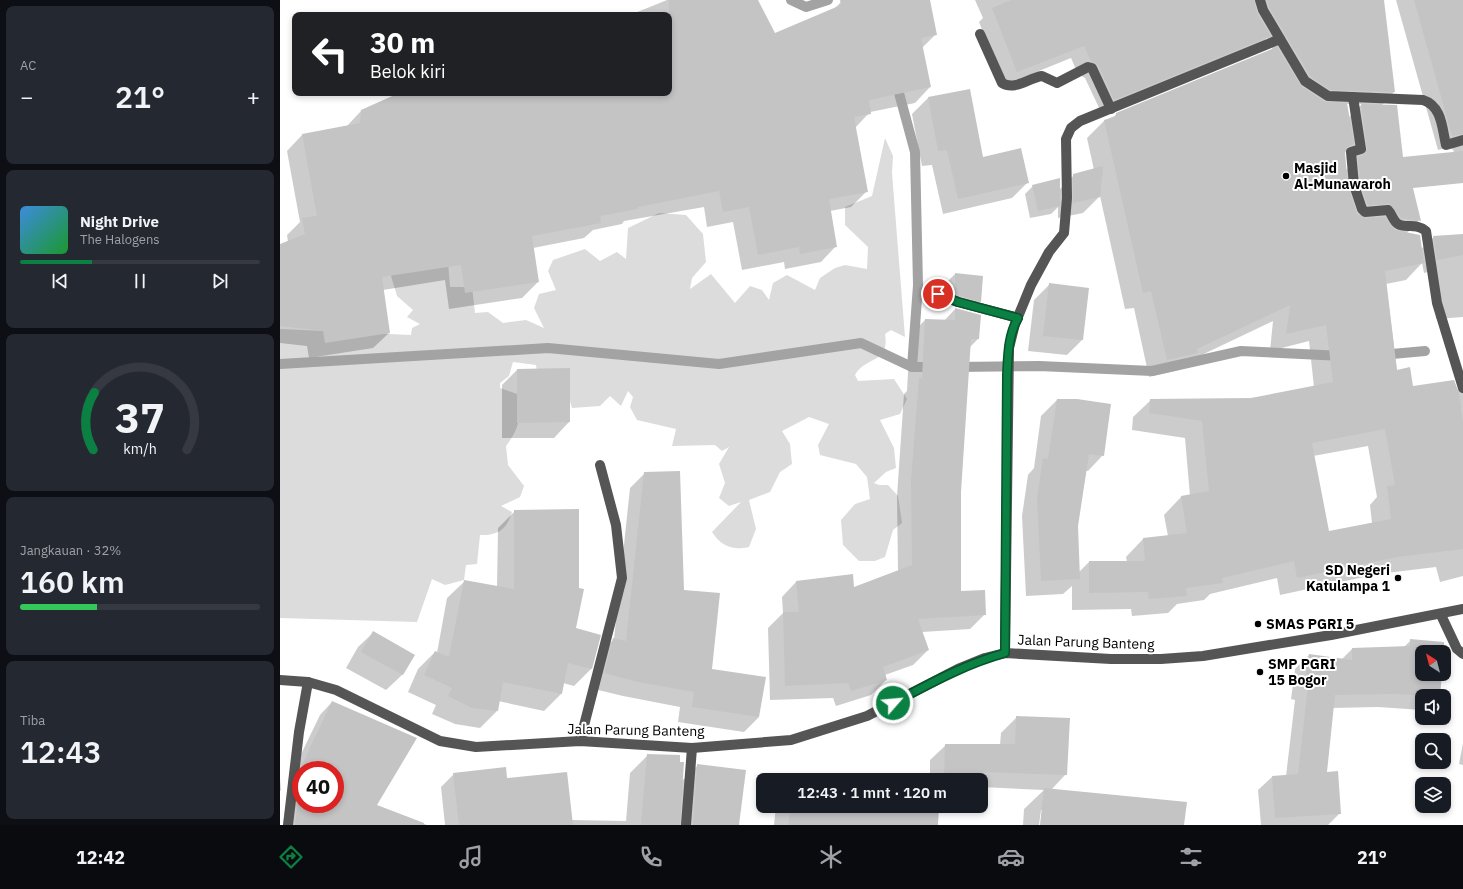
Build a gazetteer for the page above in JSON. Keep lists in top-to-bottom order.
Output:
{
  "streets": {
    "street": ["Jalan Parung Banteng"]
  },
  "places": [
    "Masjid Al-Munawaroh",
    "SD Negeri Katulampa 1",
    "SMAS PGRI 5",
    "SMP PGRI 15 Bogor"
  ],
  "north": "top left",
  "page": {
    "tile": [
      "AC",
      ["Jangkauan · 32%", "160 km"],
      ["Tiba", "12:43"]
    ],
    "turn": ["30 m", "Belok kiri"],
    "heat": ["−", "21°", "+"],
    "song": ["Night Drive", "The Halogens"],
    "limit": "40",
    "trip": "12:43 · 1 mnt · 120 m",
    "tabs": ["12:42", "21°"],
    "gauge": ["37", "km/h"]
  }
}
